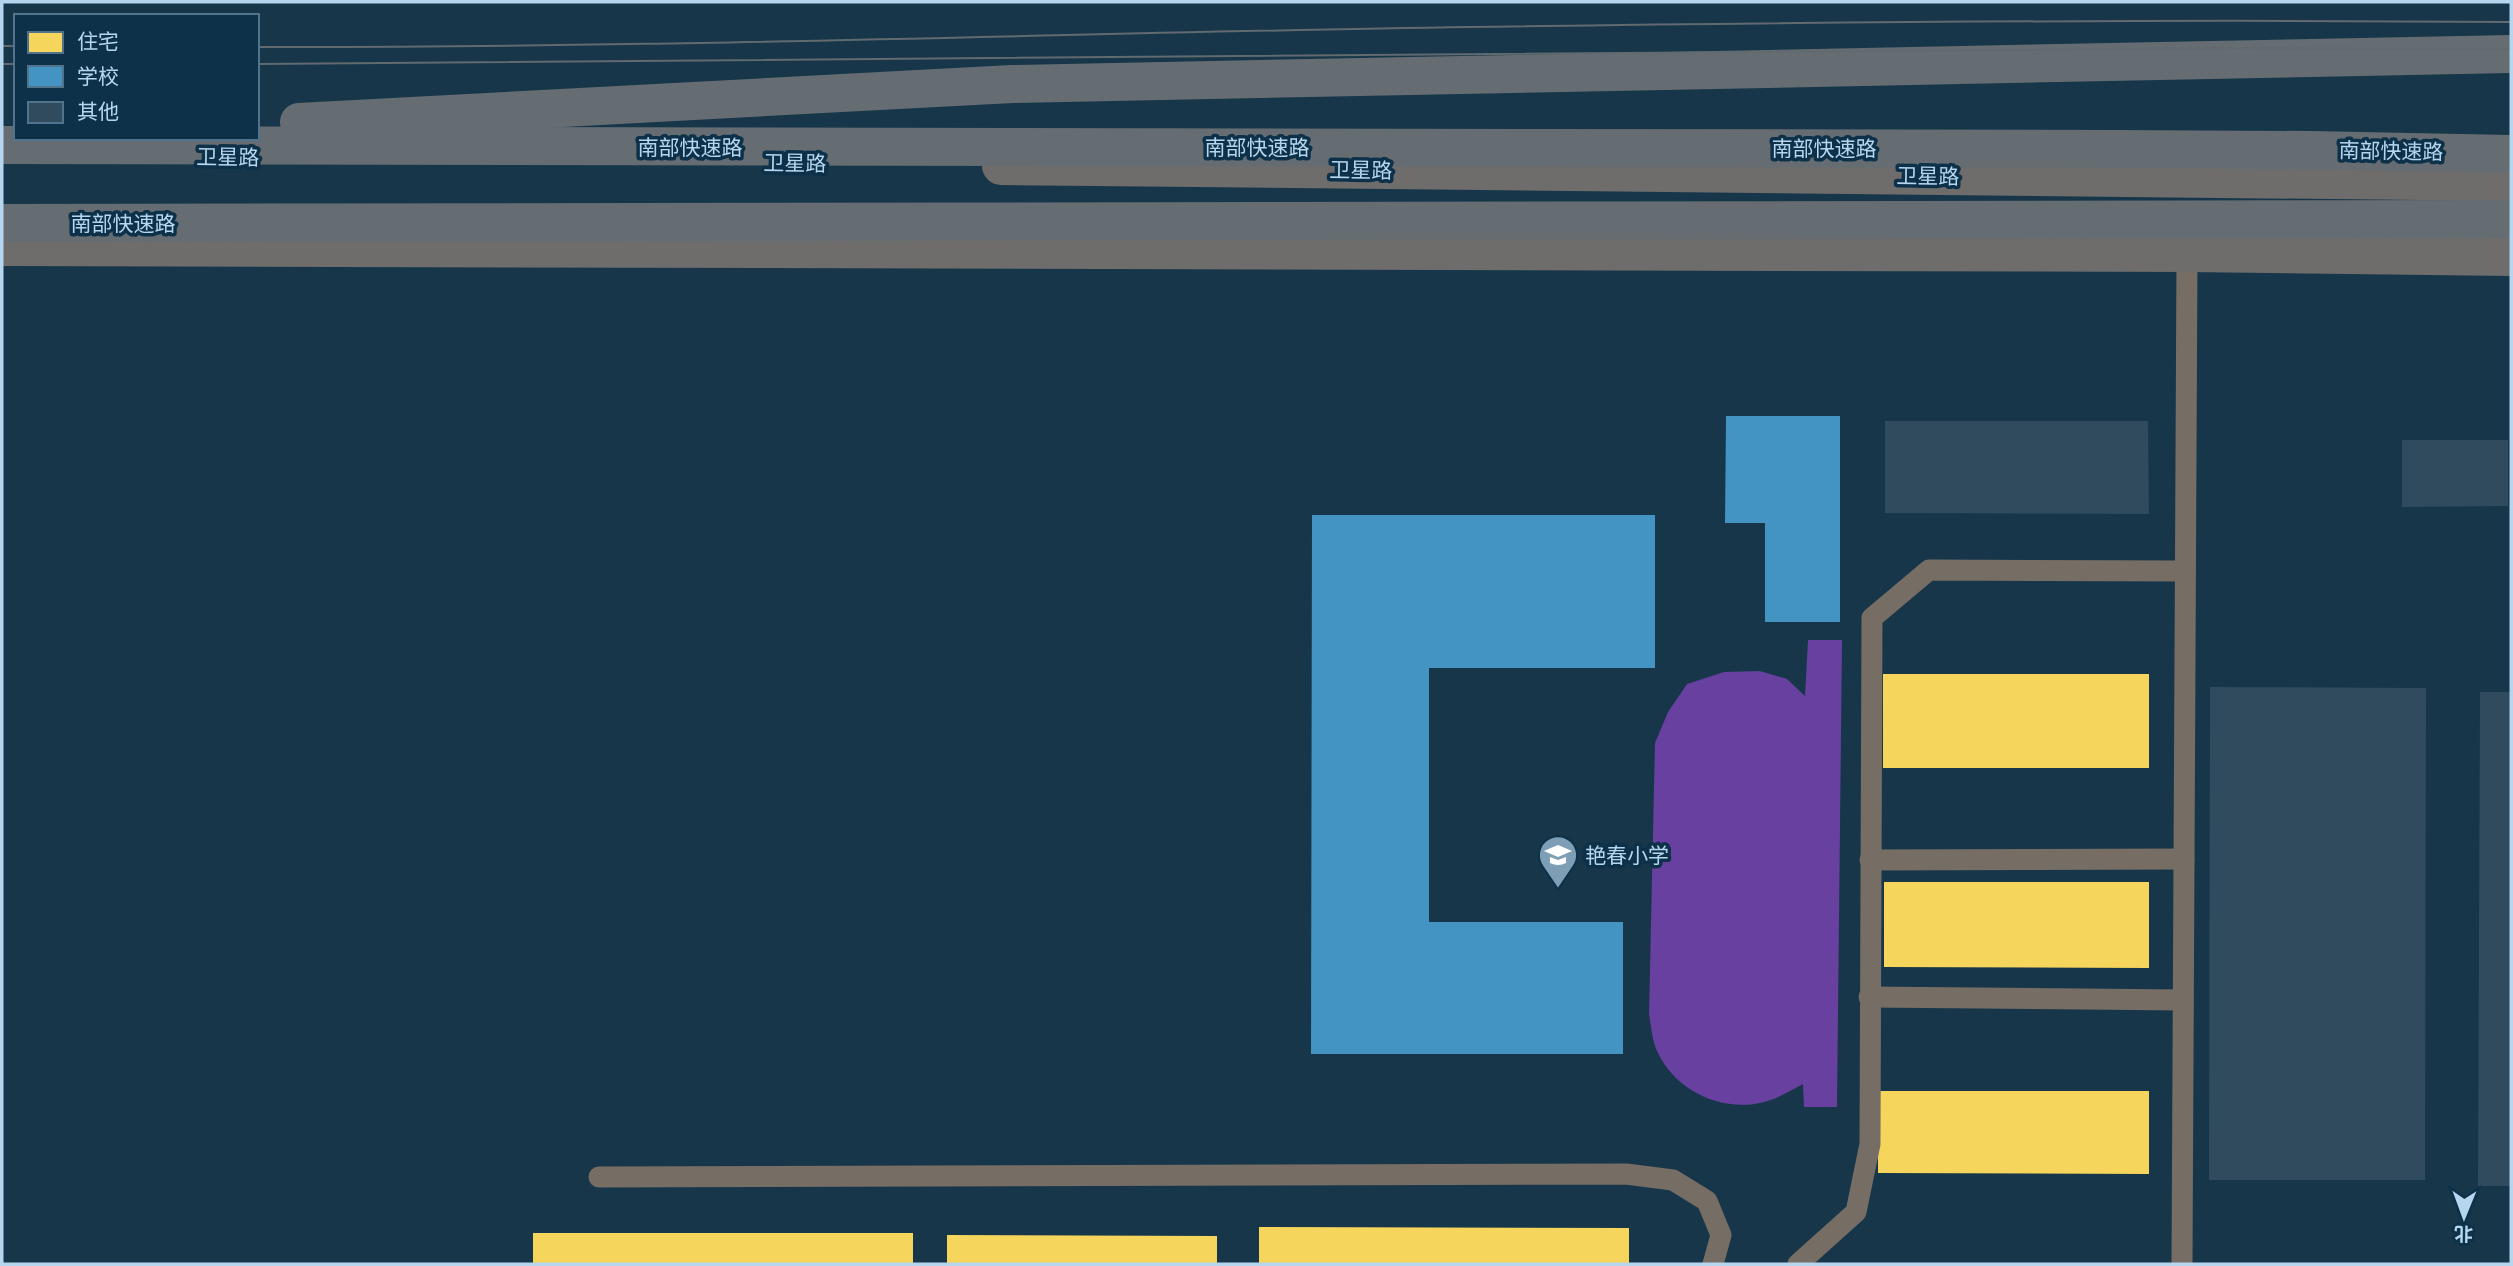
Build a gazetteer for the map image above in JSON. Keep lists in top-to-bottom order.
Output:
{
  "streets": {
    "highway": ["南部快速路"],
    "main road": ["卫星路"]
  },
  "places": {
    "school or university": ["艳春小学"]
  },
  "legend": ["住宅", "学校", "其他"],
  "north": "bottom"
}
